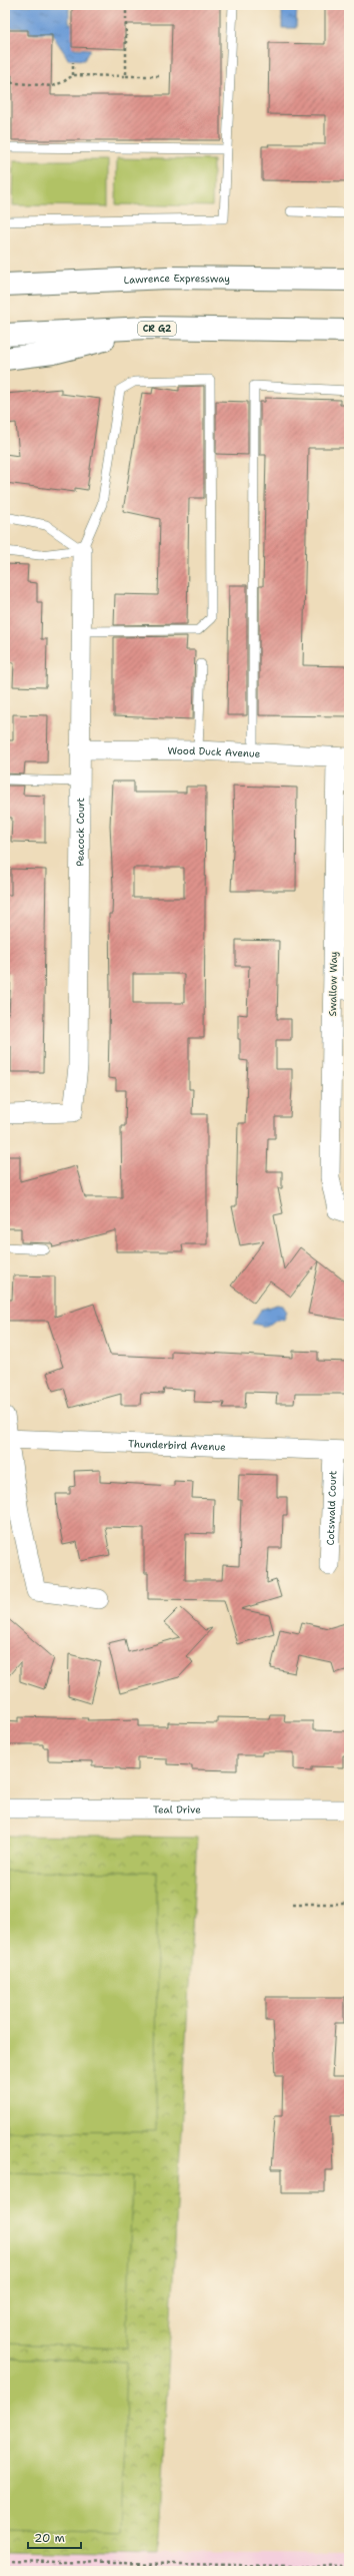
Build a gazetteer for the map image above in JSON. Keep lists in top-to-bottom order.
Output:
{
  "streets": {
    "highway": ["Lawrence Expressway", "CR G2"],
    "street": [
      "Wood Duck Avenue",
      "Peacock Court",
      "Swallow Way",
      "Thunderbird Avenue",
      "Cotswald Court",
      "Teal Drive"
    ]
  },
  "crossings": [
    ["Wood Duck Avenue", "Peacock Court"],
    ["Wood Duck Avenue", "Swallow Way"],
    ["Thunderbird Avenue", "Cotswald Court"]
  ],
  "scale_bar": "20 m"
}
